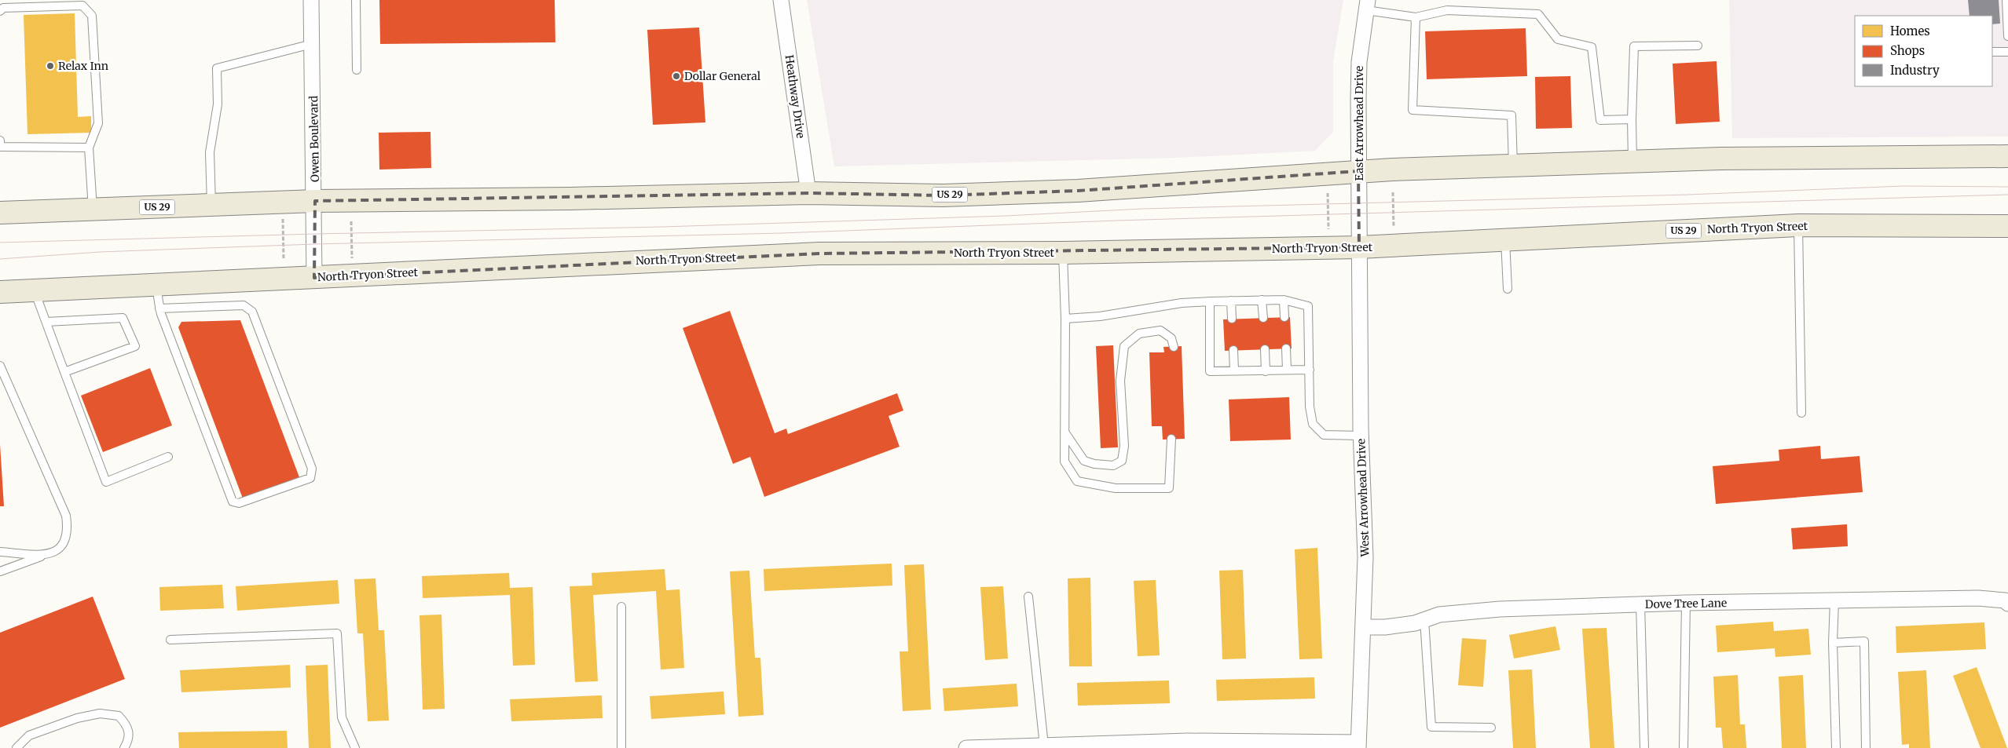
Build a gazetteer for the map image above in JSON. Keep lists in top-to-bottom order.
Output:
{
  "streets": {
    "main road": ["US 29", "North Tryon Street"],
    "street": [
      "Heathway Drive",
      "East Arrowhead Drive",
      "Owen Boulevard",
      "West Arrowhead Drive",
      "Dove Tree Lane"
    ]
  },
  "crossings": [
    ["Heathway Drive", "US 29"],
    ["East Arrowhead Drive", "US 29"],
    ["East Arrowhead Drive", "North Tryon Street"],
    ["East Arrowhead Drive", "West Arrowhead Drive"],
    ["Owen Boulevard", "US 29"],
    ["Owen Boulevard", "North Tryon Street"],
    ["North Tryon Street", "West Arrowhead Drive"],
    ["West Arrowhead Drive", "Dove Tree Lane"]
  ],
  "places": ["Relax Inn", "Dollar General"],
  "legend": ["Homes", "Shops", "Industry"]
}
